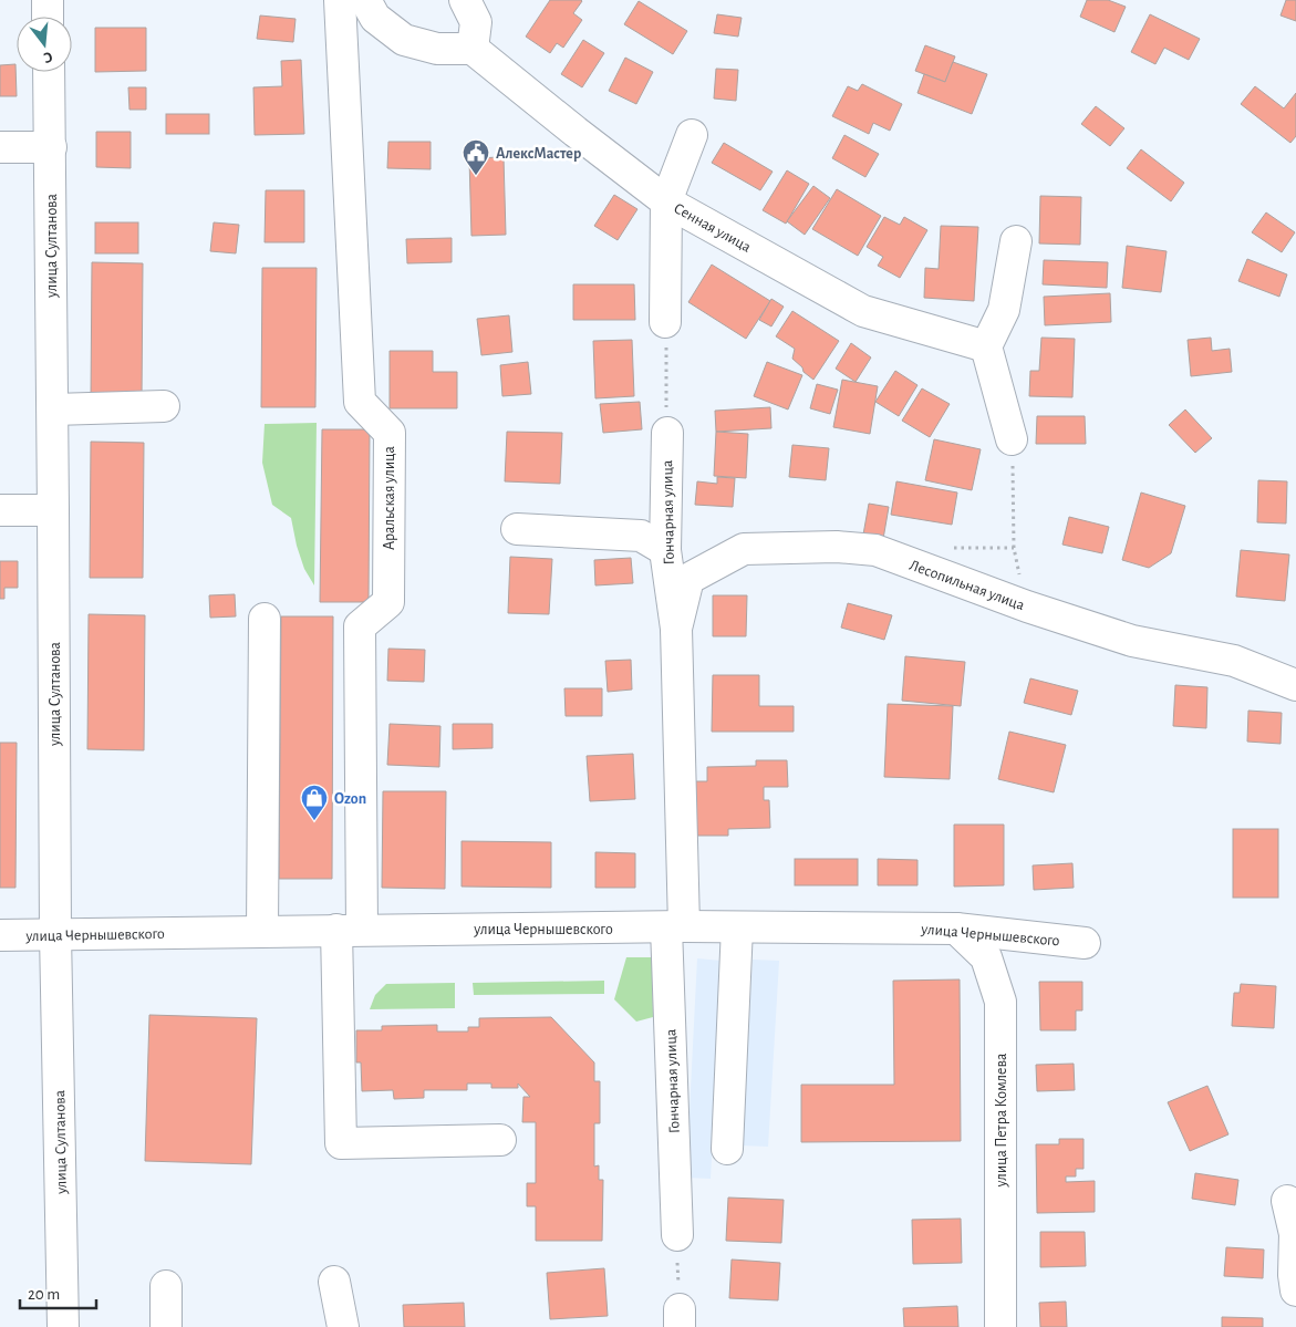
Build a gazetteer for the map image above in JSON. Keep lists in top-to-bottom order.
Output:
{
  "streets": {
    "street": [
      "Сенная улица",
      "улица Султанова",
      "Аральская улица",
      "Гончарная улица",
      "Лесопильная улица",
      "улица Чернышевского",
      "улица Петра Комлева"
    ]
  },
  "crossings": [
    ["улица Султанова", "улица Чернышевского"],
    ["Аральская улица", "улица Чернышевского"],
    ["Гончарная улица", "Лесопильная улица"],
    ["Гончарная улица", "улица Чернышевского"],
    ["улица Чернышевского", "улица Петра Комлева"]
  ],
  "places": {
    "public building": ["АлексМастер"],
    "shop": ["Ozon"]
  },
  "scale_bar": "20 m",
  "north": "bottom"
}
